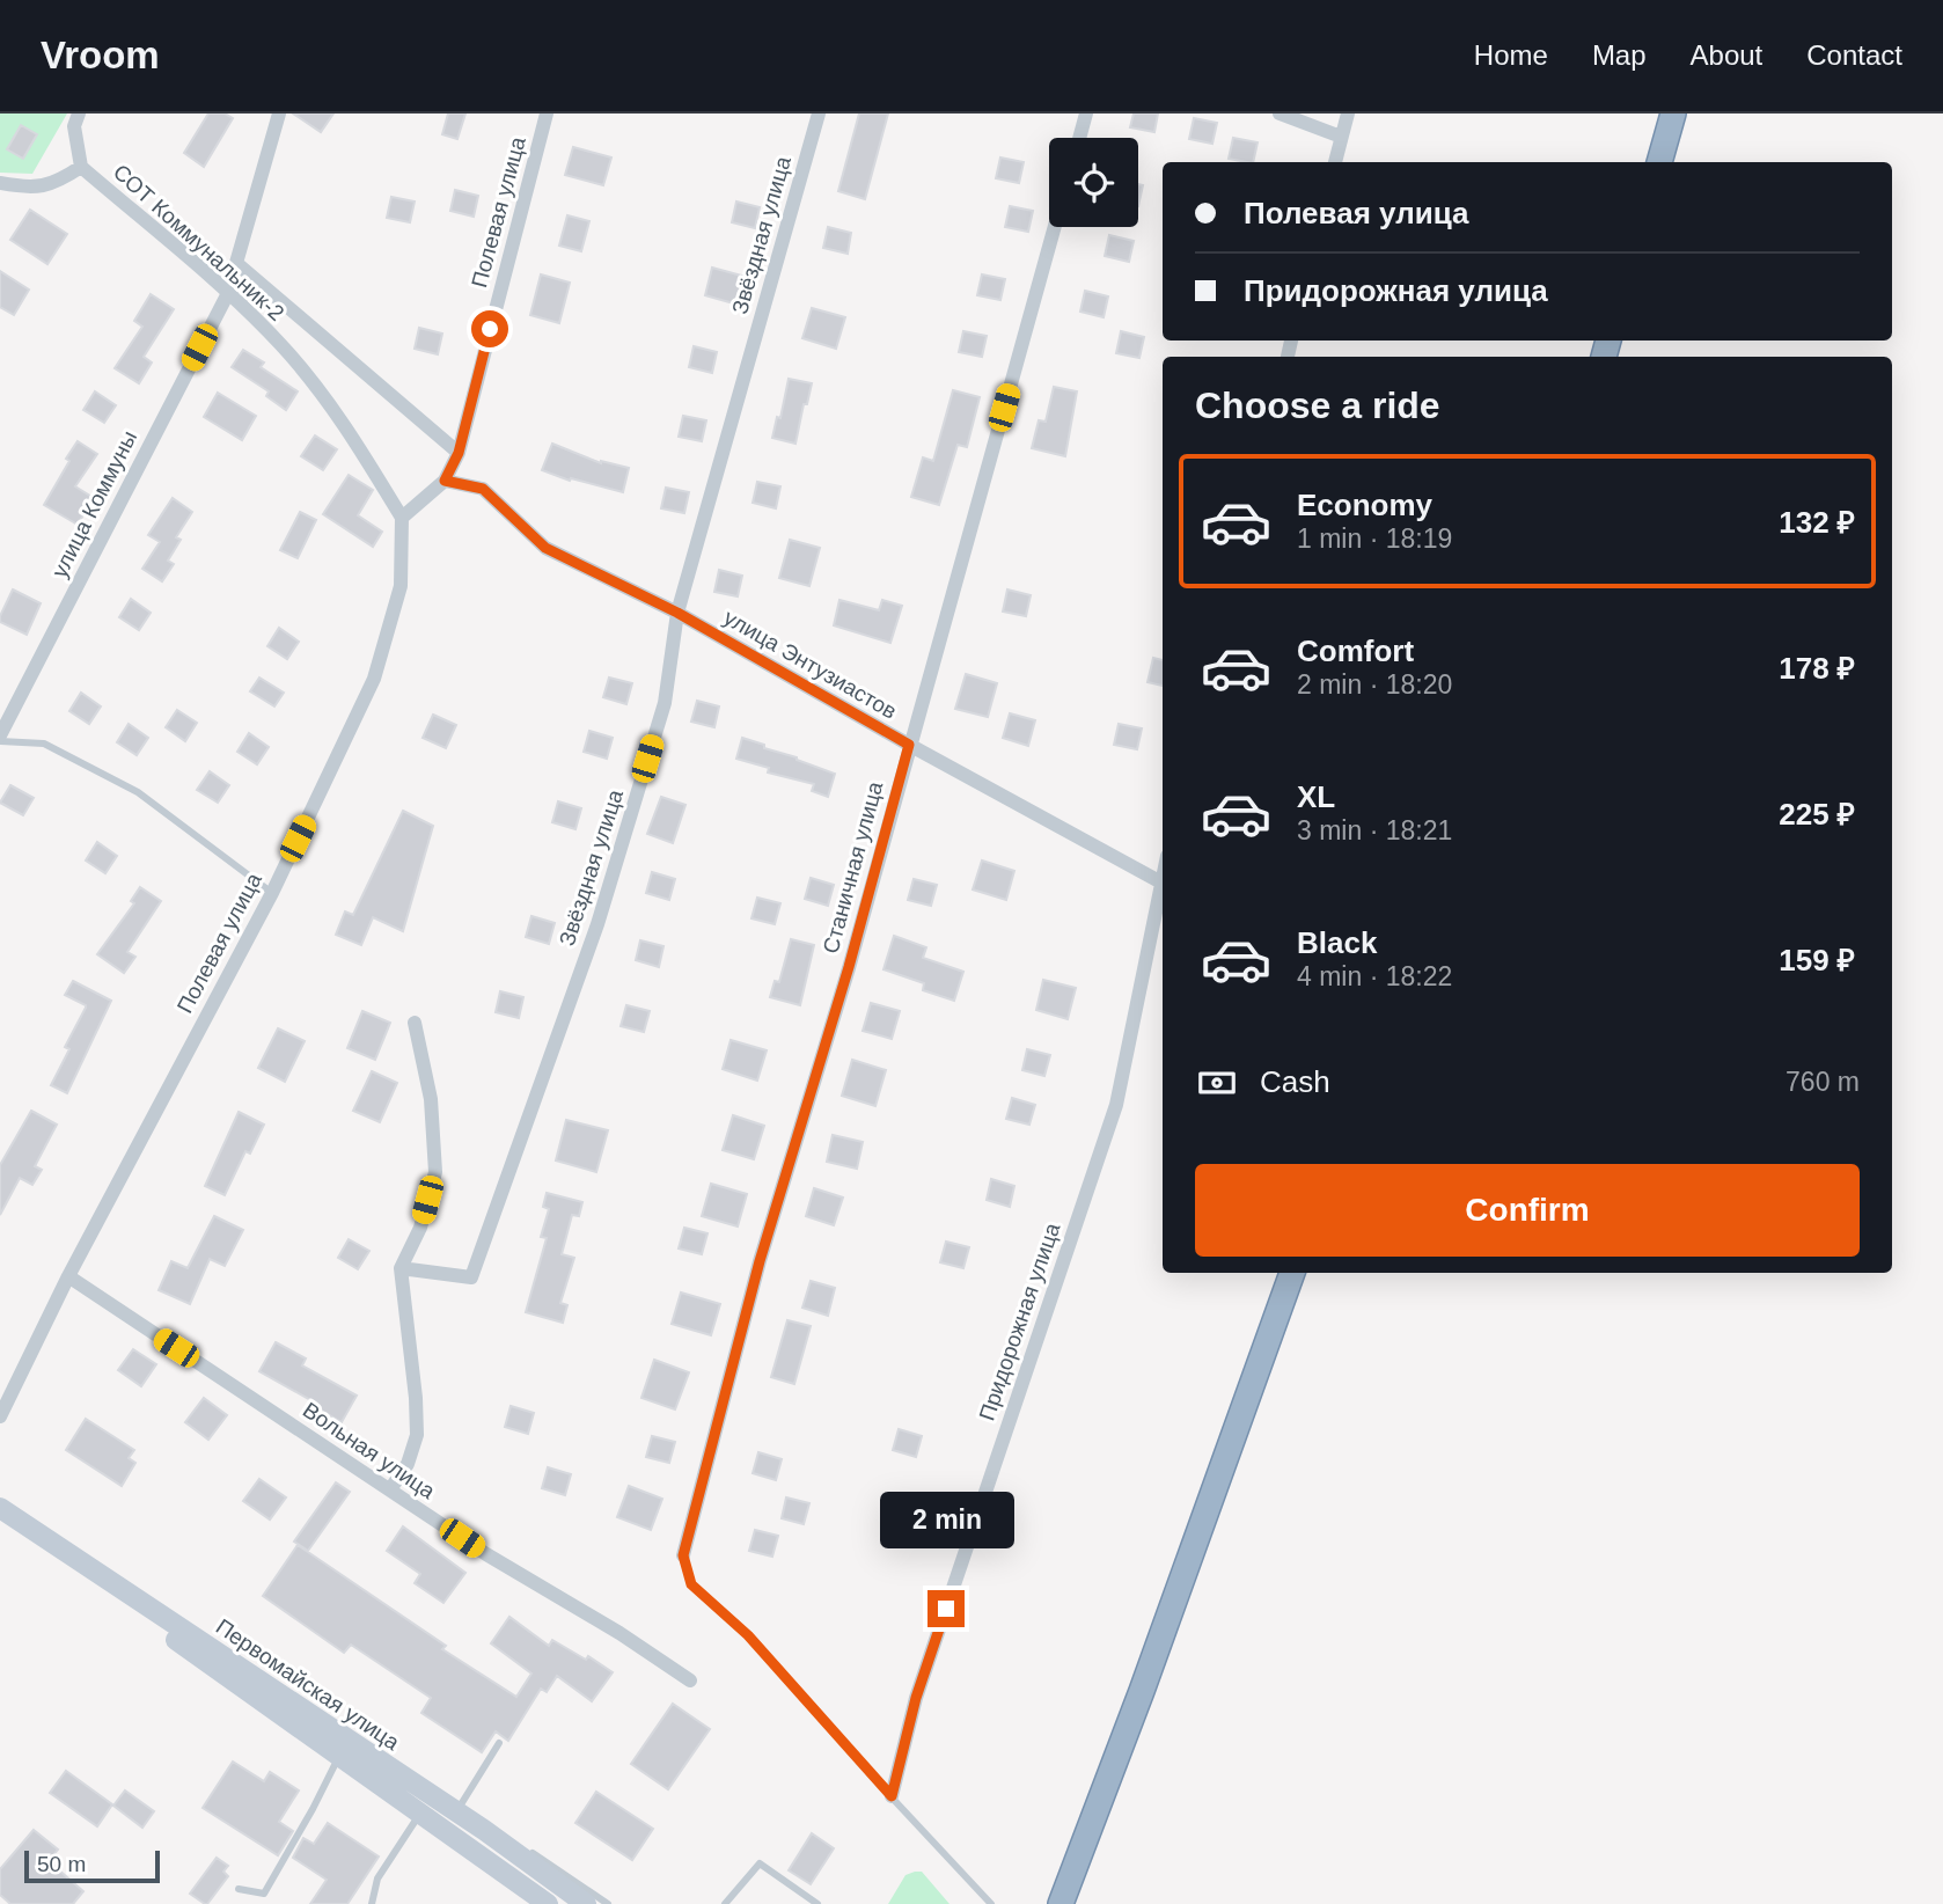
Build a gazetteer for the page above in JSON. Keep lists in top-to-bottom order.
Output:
{
  "streets": {
    "main road": ["Первомайская улица"],
    "street": [
      "Полевая улица",
      "Звёздная улица",
      "СОТ Коммунальник-2",
      "улица Коммуны",
      "улица Энтузиастов",
      "Станичная улица",
      "Придорожная улица",
      "Вольная улица"
    ]
  },
  "crossings": [
    ["Полевая улица", "СОТ Коммунальник-2"],
    ["Полевая улица", "улица Энтузиастов"],
    ["Полевая улица", "Вольная улица"],
    ["Звёздная улица", "улица Энтузиастов"],
    ["СОТ Коммунальник-2", "улица Коммуны"],
    ["улица Энтузиастов", "Станичная улица"],
    ["улица Энтузиастов", "Придорожная улица"]
  ],
  "scale_bar": "50 m",
  "page": {
    "header": "Vroom",
    "nav": [
      "Home",
      "Map",
      "About",
      "Contact"
    ],
    "banner": ["Полевая улица", "Придорожная улица"],
    "heading": "Choose a ride",
    "list": [
      {
        "name": "Economy",
        "note": "1 min · 18:19",
        "value": "132 ₽"
      },
      {
        "name": "Comfort",
        "note": "2 min · 18:20",
        "value": "178 ₽"
      },
      {
        "name": "XL",
        "note": "3 min · 18:21",
        "value": "225 ₽"
      },
      {
        "name": "Black",
        "note": "4 min · 18:22",
        "value": "159 ₽"
      }
    ],
    "pay": ["Cash", "760 m"],
    "buttons": "Confirm",
    "bubble": "2 min",
    "scale": "50 m"
  }
}
